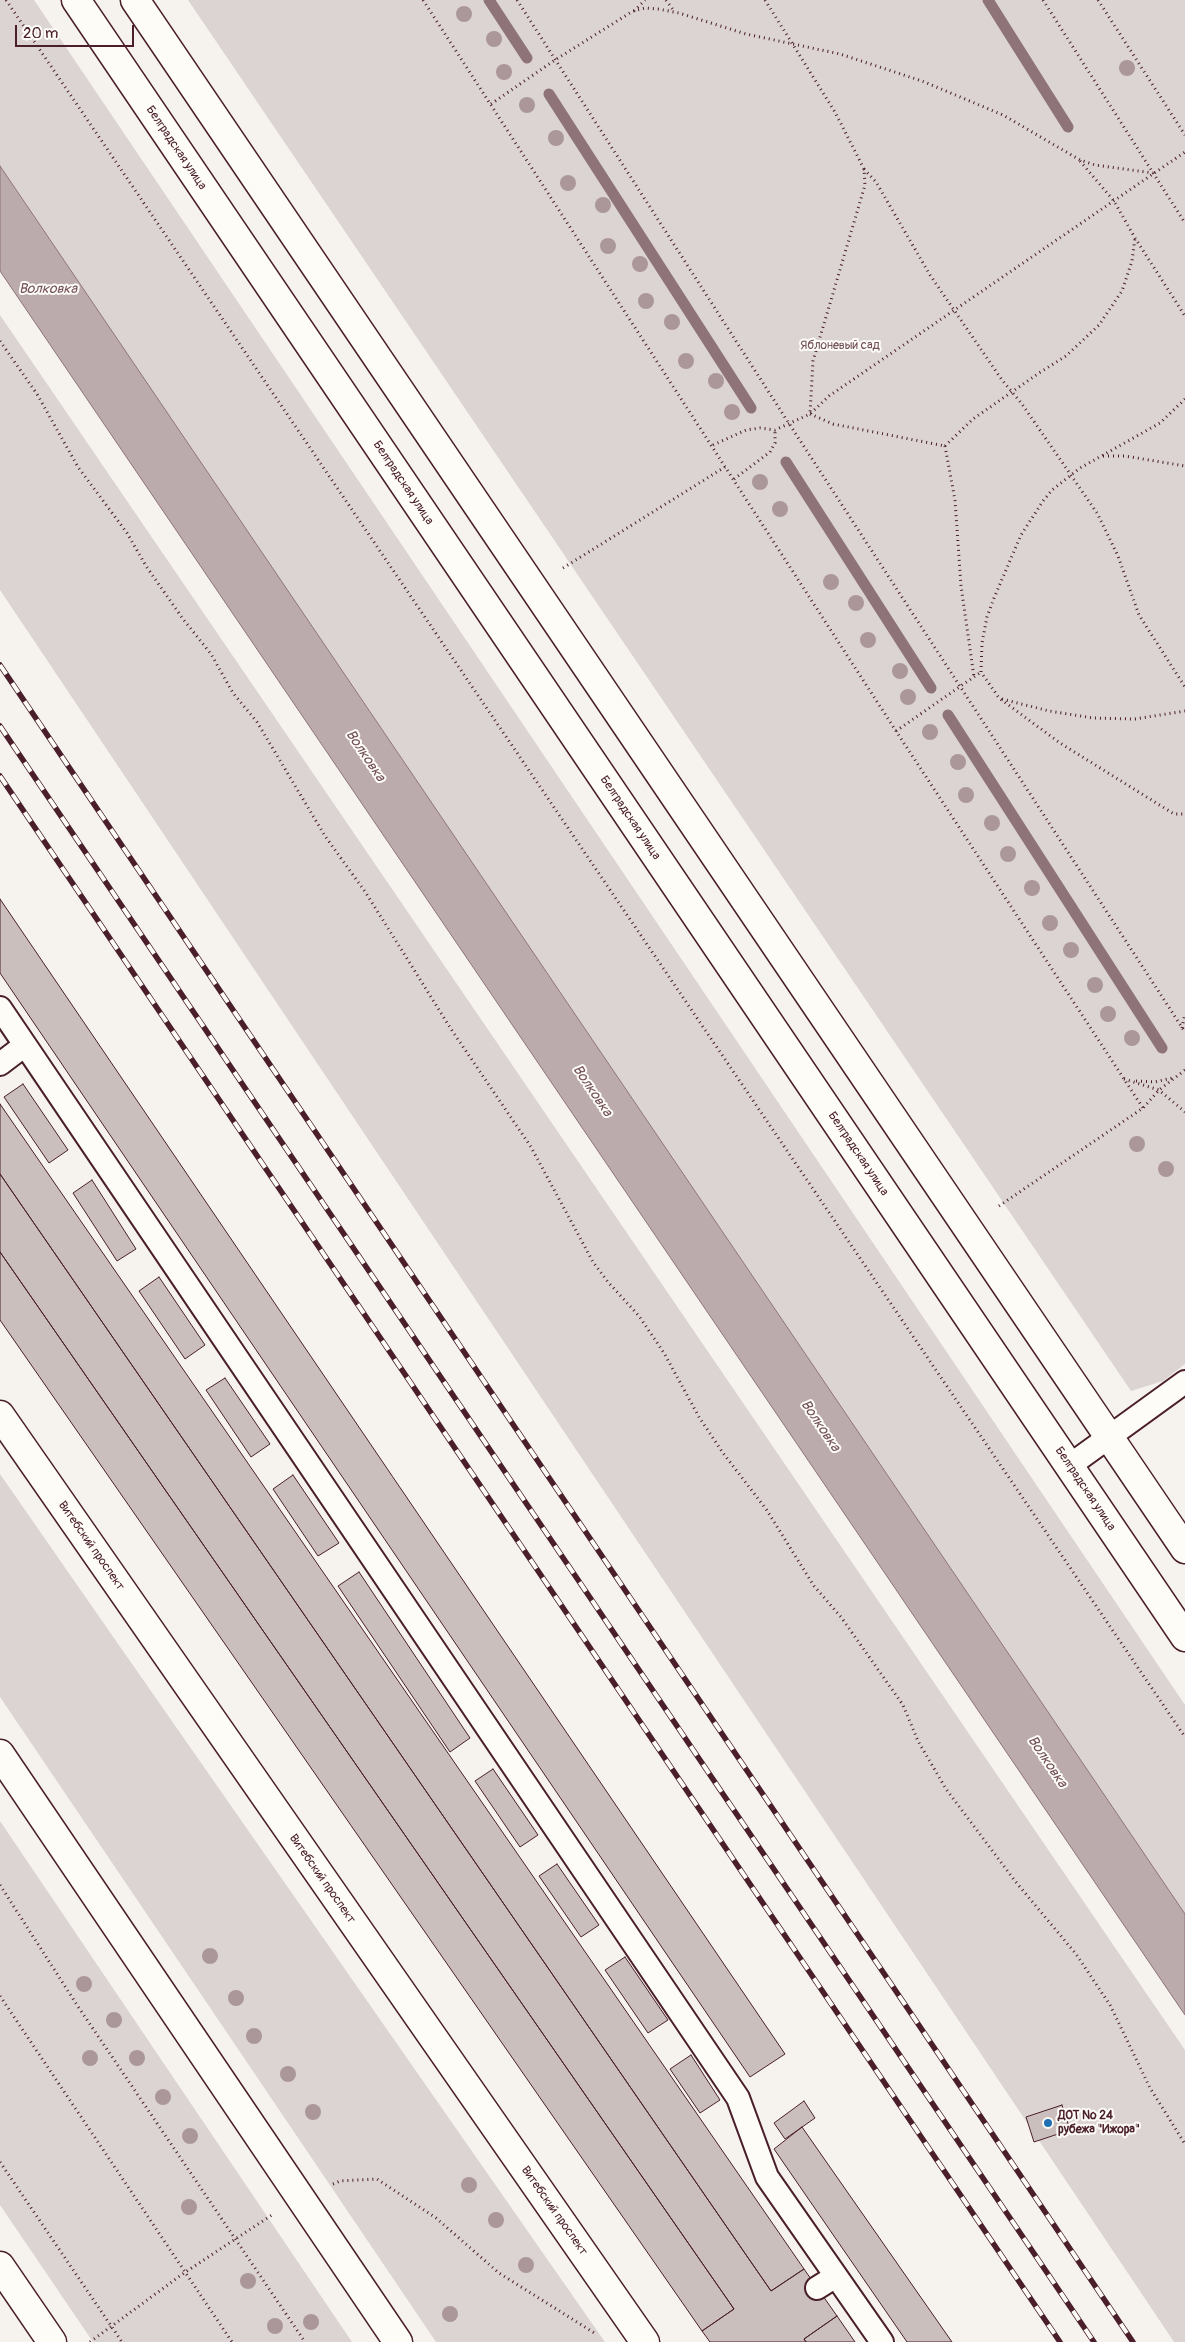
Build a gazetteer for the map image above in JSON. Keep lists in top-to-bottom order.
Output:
{
  "streets": {
    "street": ["Белградская улица", "Витебский проспект"]
  },
  "water": ["Волковка"],
  "parks": ["Яблоневый сад"],
  "places": ["ДОТ № 24 рубежа \"Ижора\""],
  "scale_bar": "20 m"
}
